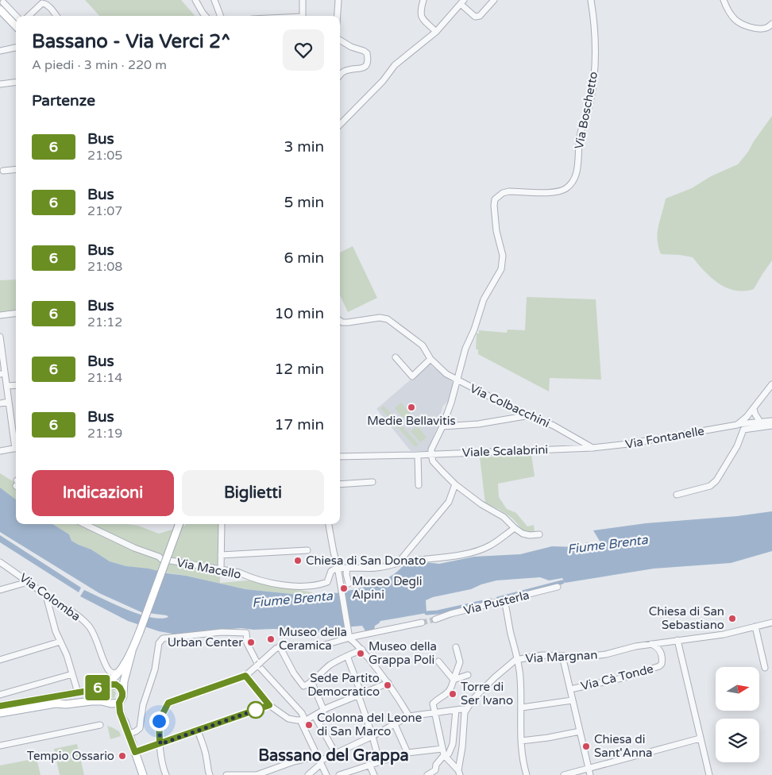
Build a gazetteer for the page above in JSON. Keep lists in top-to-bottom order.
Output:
{
  "streets": {
    "street": [
      "Via Boschetto",
      "Via Colbacchini",
      "Via Fontanelle",
      "Viale Scalabrini",
      "Via Macello",
      "Via Colomba",
      "Via Pusterla",
      "Via Margnan",
      "Via Cà Tonde"
    ]
  },
  "crossings": [
    ["Via Boschetto", "Via Colbacchini"],
    ["Via Colbacchini", "Via Fontanelle"],
    ["Via Colbacchini", "Viale Scalabrini"],
    ["Via Fontanelle", "Viale Scalabrini"],
    ["Via Margnan", "Via Cà Tonde"]
  ],
  "districts": ["Bassano del Grappa"],
  "water": ["Fiume Brenta"],
  "places": [
    "Medie Bellavitis",
    "Chiesa di San Donato",
    "Museo Degli Alpini",
    "Chiesa di San Sebastiano",
    "Museo della Ceramica",
    "Urban Center",
    "Museo della Grappa Poli",
    "Sede Partito Democratico",
    "Torre di Ser Ivano",
    "Colonna del Leone di San Marco",
    "Chiesa di Sant'Anna",
    "Tempio Ossario"
  ],
  "lines": ["bus line 6"],
  "north": "right",
  "page": {
    "on_map": "6",
    "heading": [
      ["Bassano - Via Verci 2^", "A piedi · 3 min · 220 m"],
      "Partenze"
    ],
    "list": [
      {
        "mark": "6",
        "name": "Bus",
        "note": "21:05",
        "value": "3 min"
      },
      {
        "mark": "6",
        "name": "Bus",
        "note": "21:07",
        "value": "5 min"
      },
      {
        "mark": "6",
        "name": "Bus",
        "note": "21:08",
        "value": "6 min"
      },
      {
        "mark": "6",
        "name": "Bus",
        "note": "21:12",
        "value": "10 min"
      },
      {
        "mark": "6",
        "name": "Bus",
        "note": "21:14",
        "value": "12 min"
      },
      {
        "mark": "6",
        "name": "Bus",
        "note": "21:19",
        "value": "17 min"
      }
    ],
    "buttons": ["Indicazioni", "Biglietti"]
  }
}
